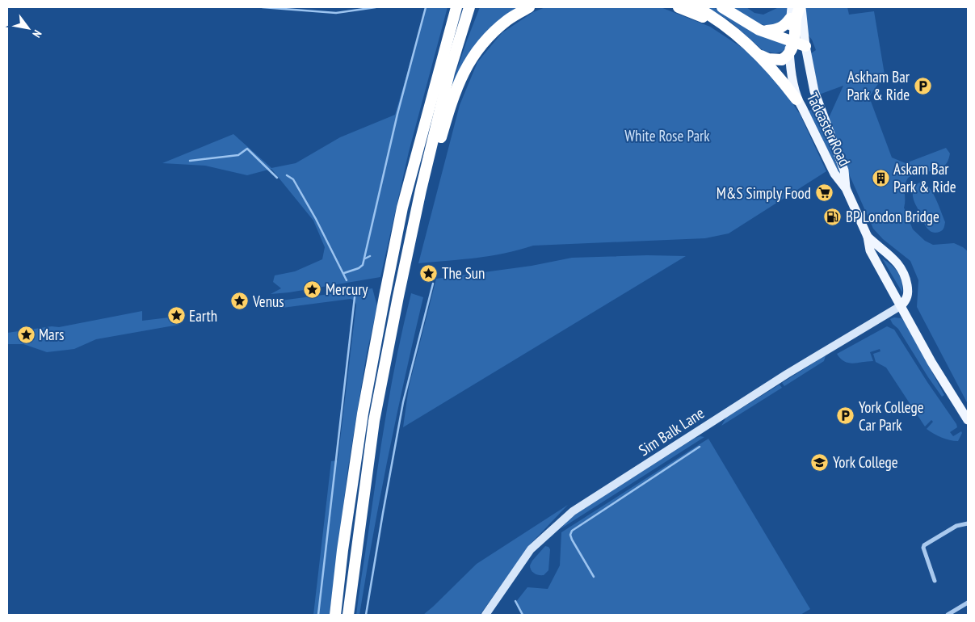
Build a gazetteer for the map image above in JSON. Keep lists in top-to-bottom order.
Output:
{
  "streets": {
    "main road": ["Tadcaster Road"],
    "street": ["Sim Balk Lane"]
  },
  "crossings": [
    ["Tadcaster Road", "Sim Balk Lane"]
  ],
  "parks": ["White Rose Park"],
  "places": {
    "parking": ["Askham Bar Park & Ride", "York College Car Park"],
    "building": ["Askam Bar Park & Ride"],
    "supermarket": ["M&S Simply Food"],
    "fuel station": ["BP London Bridge"],
    "place": [
      "The Sun",
      "Mercury",
      "Venus",
      "Earth",
      "Mars"
    ],
    "school or university": ["York College"]
  },
  "north": "bottom right"
}
